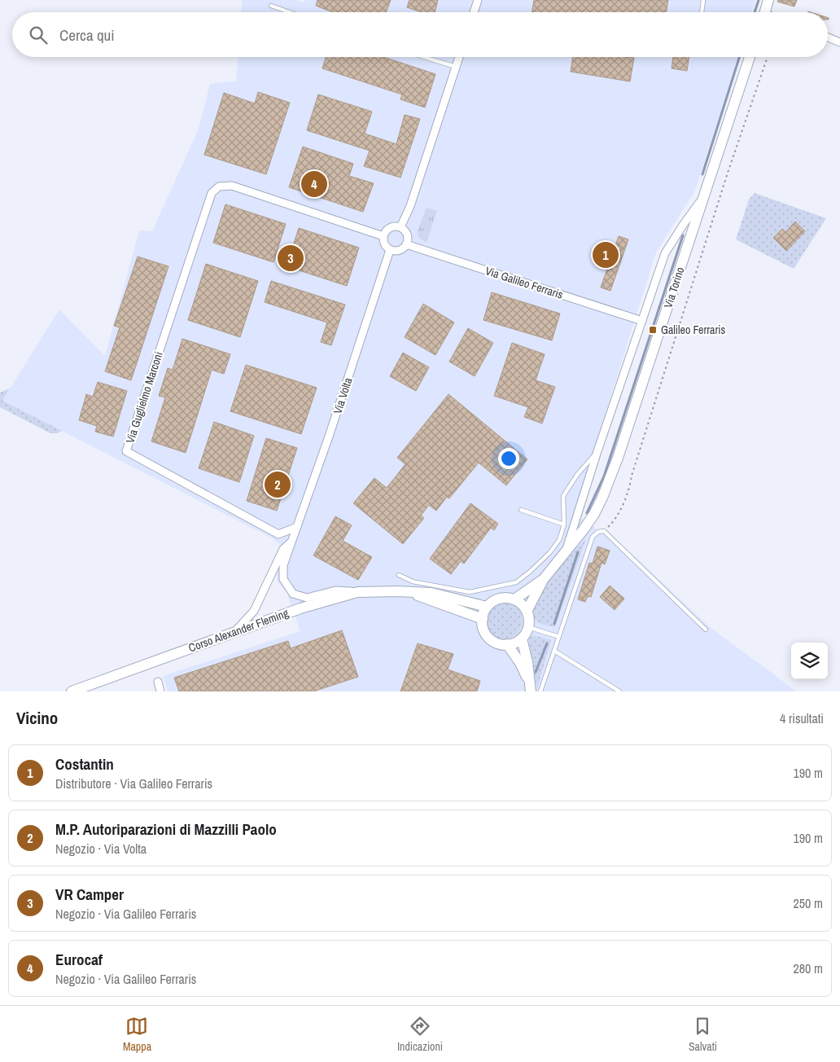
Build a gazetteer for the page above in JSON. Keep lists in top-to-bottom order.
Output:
{
  "streets": {
    "street": [
      "Via Galileo Ferraris",
      "Via Torino",
      "Via Volta",
      "Via Guglielmo Marconi",
      "Corso Alexander Fleming"
    ]
  },
  "crossings": [
    ["Via Galileo Ferraris", "Via Volta"],
    ["Via Galileo Ferraris", "Via Guglielmo Marconi"],
    ["Via Torino", "Corso Alexander Fleming"],
    ["Via Volta", "Via Guglielmo Marconi"],
    ["Via Volta", "Corso Alexander Fleming"]
  ],
  "places": {
    "transit": ["Galileo Ferraris"]
  },
  "page": {
    "search": "Cerca qui",
    "pins": [
      "4",
      "1",
      "3",
      "2"
    ],
    "heading": ["Vicino", "4 risultati"],
    "list": [
      {
        "mark": "1",
        "name": "Costantin",
        "note": "Distributore · Via Galileo Ferraris",
        "value": "190 m"
      },
      {
        "mark": "2",
        "name": "M.P. Autoriparazioni di Mazzilli Paolo",
        "note": "Negozio · Via Volta",
        "value": "190 m"
      },
      {
        "mark": "3",
        "name": "VR Camper",
        "note": "Negozio · Via Galileo Ferraris",
        "value": "250 m"
      },
      {
        "mark": "4",
        "name": "Eurocaf",
        "note": "Negozio · Via Galileo Ferraris",
        "value": "280 m"
      }
    ],
    "nav": ["Mappa", "Indicazioni", "Salvati"]
  }
}
